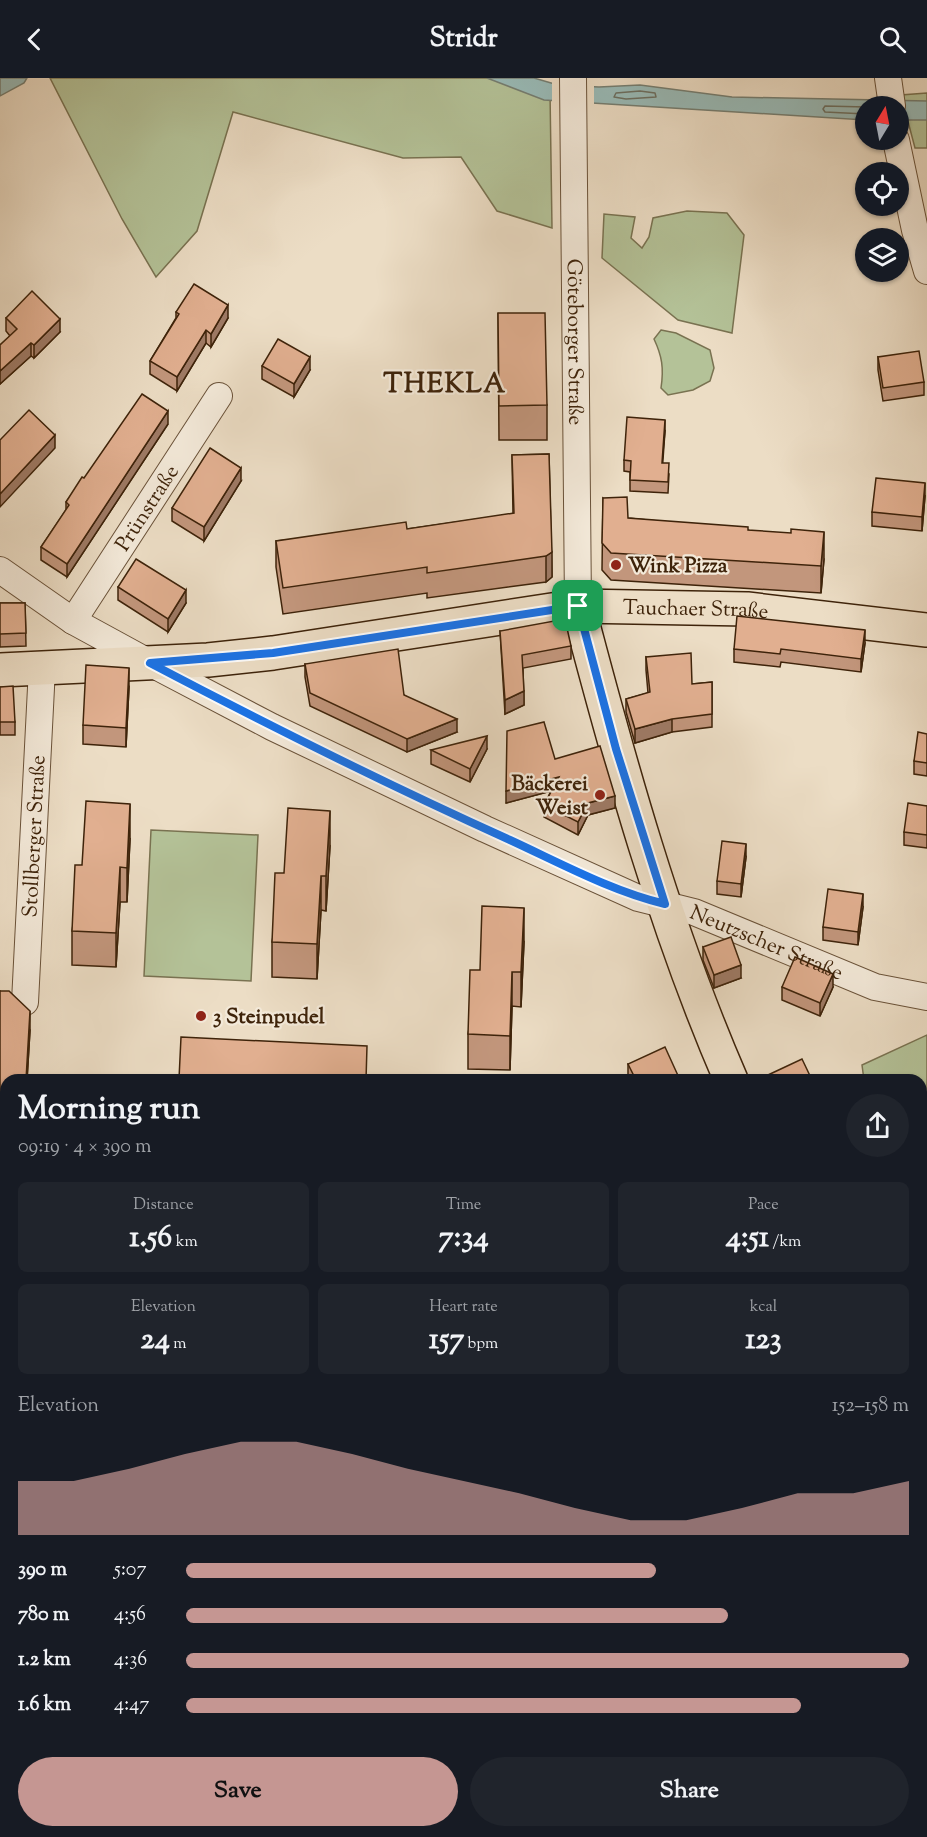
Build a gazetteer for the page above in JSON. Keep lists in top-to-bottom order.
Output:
{
  "streets": {
    "main road": ["Tauchaer Straße"],
    "street": [
      "Göteborger Straße",
      "Prünstraße",
      "Stollberger Straße",
      "Neutzscher Straße"
    ]
  },
  "crossings": [
    ["Göteborger Straße", "Tauchaer Straße"],
    ["Prünstraße", "Neutzscher Straße"],
    ["Tauchaer Straße", "Stollberger Straße"],
    ["Tauchaer Straße", "Neutzscher Straße"]
  ],
  "districts": ["THEKLA"],
  "places": ["Wink Pizza", "Bäckerei Weist", "3 Steinpudel"],
  "north": "top",
  "page": {
    "header": "Stridr",
    "heading": ["Morning run", "09:19 · 4 × 390 m"],
    "stats": [
      ["Distance", "1.56 km"],
      ["Time", "7:34"],
      ["Pace", "4:51 /km"],
      ["Elevation", "24 m"],
      ["Heart rate", "157 bpm"],
      ["kcal", "123"]
    ],
    "chart": ["Elevation", "152–158 m"],
    "list": [
      {
        "name": "390 m",
        "note": "5:07"
      },
      {
        "name": "780 m",
        "note": "4:56"
      },
      {
        "name": "1.2 km",
        "note": "4:36"
      },
      {
        "name": "1.6 km",
        "note": "4:47"
      }
    ],
    "buttons": ["Save", "Share"]
  }
}
